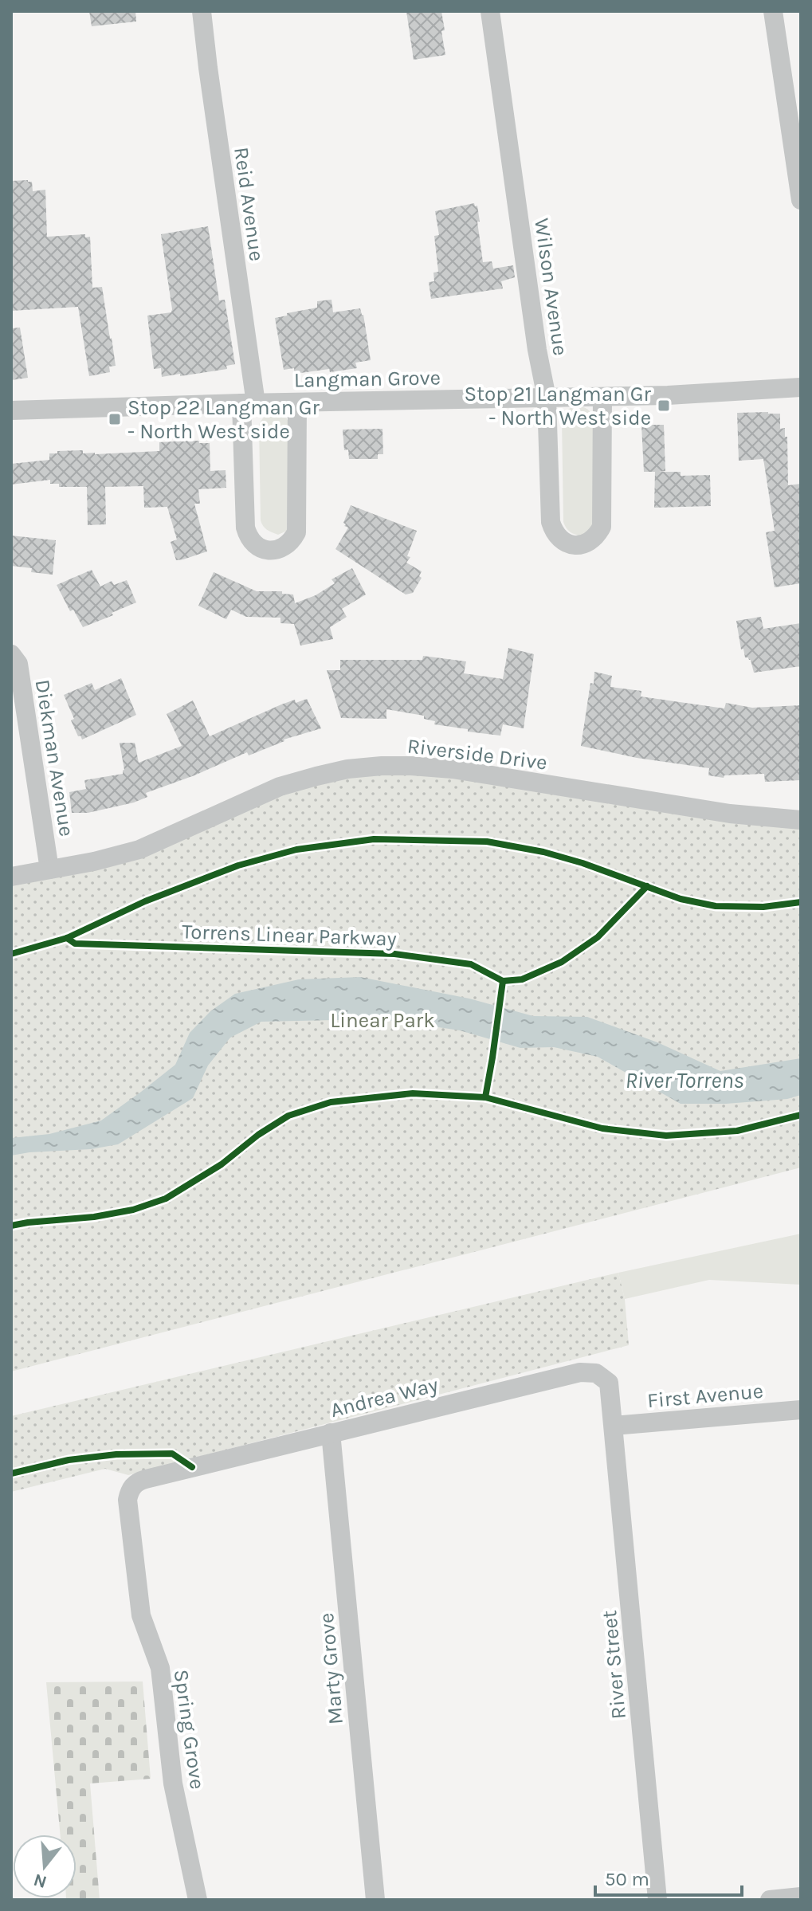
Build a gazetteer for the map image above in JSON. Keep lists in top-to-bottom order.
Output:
{
  "streets": {
    "street": [
      "Reid Avenue",
      "Wilson Avenue",
      "Langman Grove",
      "Riverside Drive",
      "Diekman Avenue",
      "First Avenue",
      "Andrea Way",
      "River Street",
      "Marty Grove",
      "Spring Grove"
    ],
    "cycle path": ["Torrens Linear Parkway"]
  },
  "crossings": [
    ["Reid Avenue", "Langman Grove"],
    ["Wilson Avenue", "Langman Grove"],
    ["Riverside Drive", "Diekman Avenue"],
    ["First Avenue", "Andrea Way"],
    ["First Avenue", "River Street"],
    ["Andrea Way", "River Street"],
    ["Andrea Way", "Marty Grove"],
    ["Andrea Way", "Spring Grove"]
  ],
  "water": ["River Torrens"],
  "parks": ["Linear Park"],
  "places": {
    "transit": ["Stop 21 Langman Gr - North West side", "Stop 22 Langman Gr - North West side"]
  },
  "scale_bar": "50 m",
  "north": "bottom"
}
